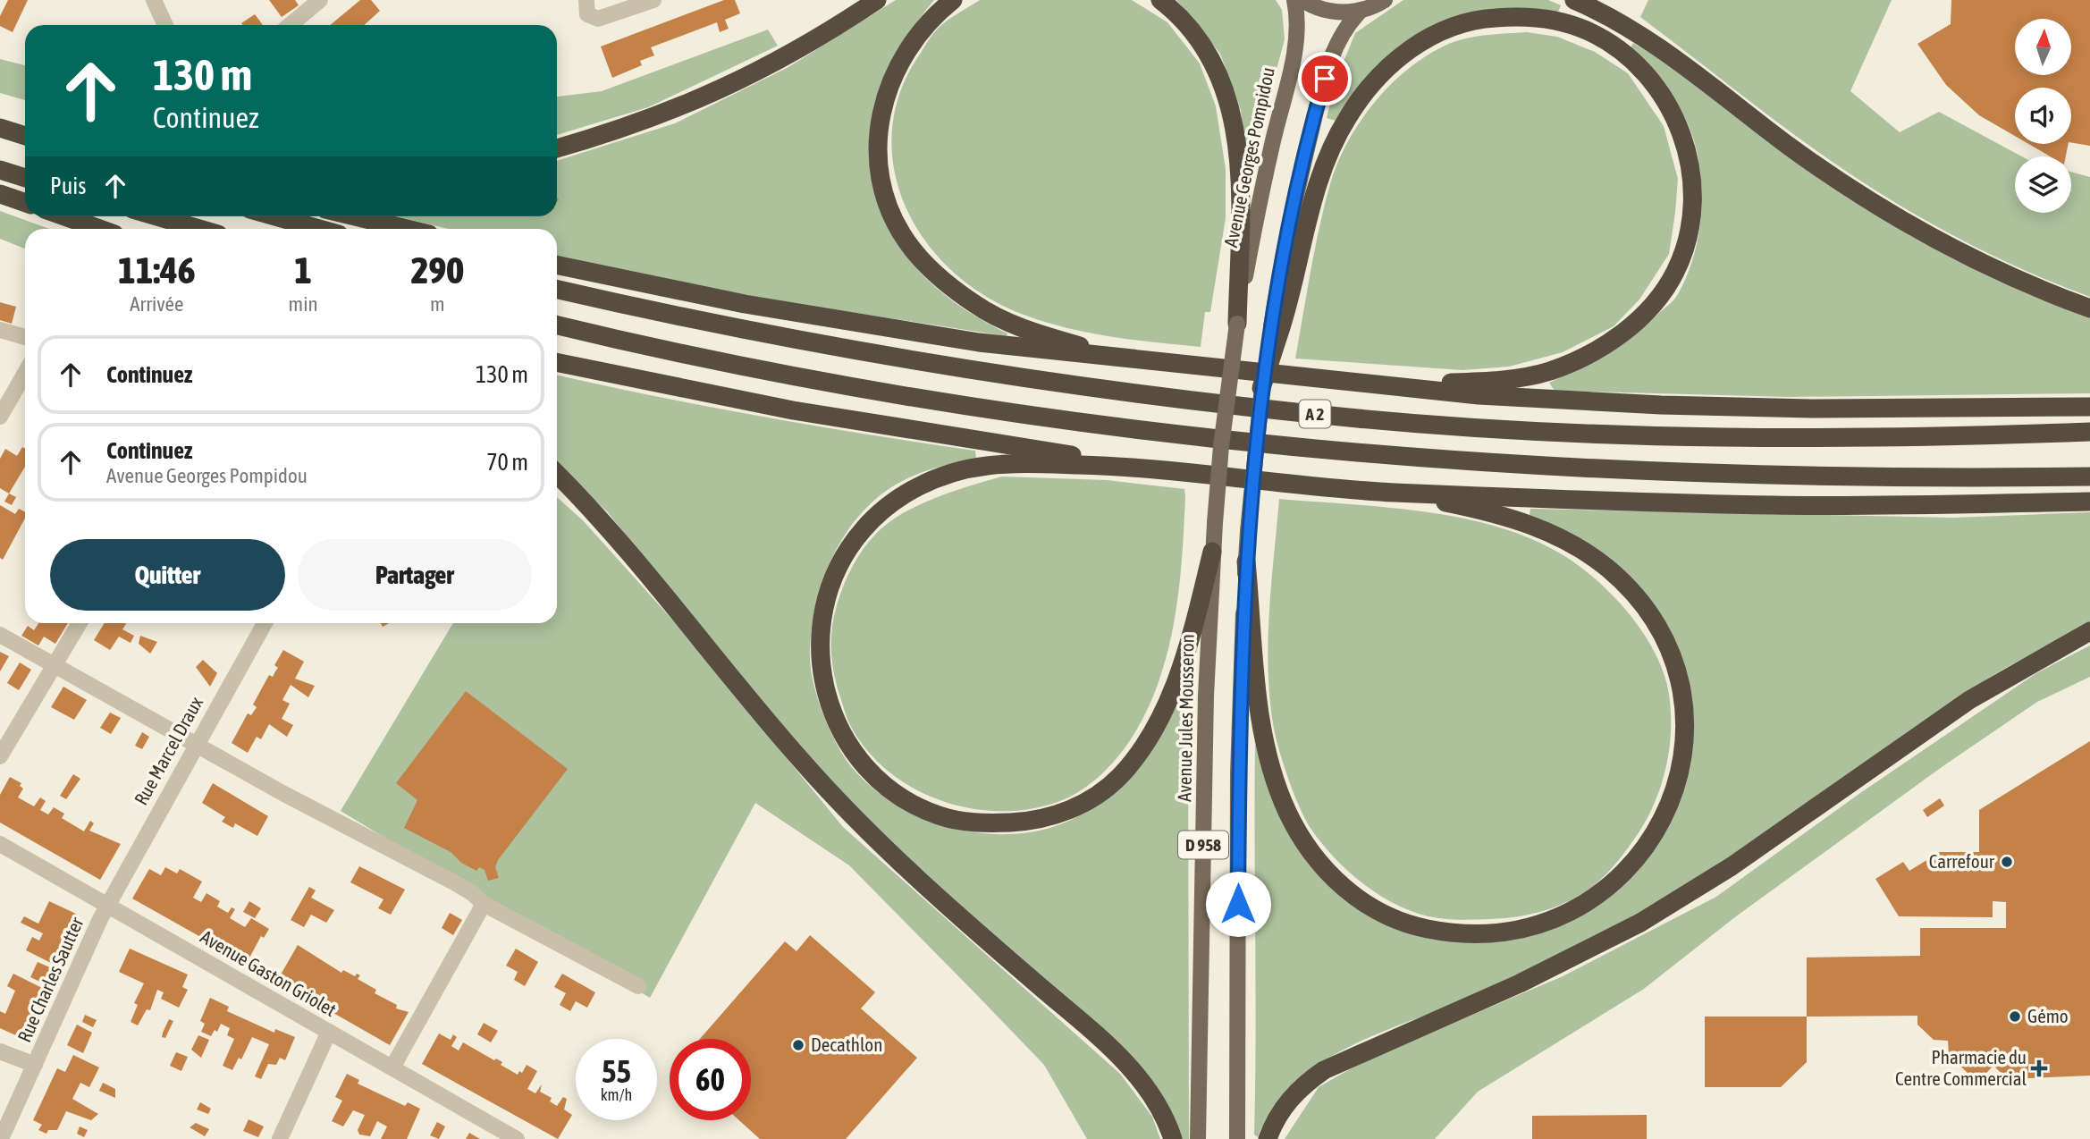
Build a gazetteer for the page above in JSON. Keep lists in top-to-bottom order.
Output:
{
  "streets": {
    "highway": ["A 2"],
    "main road": ["Avenue Georges Pompidou", "Avenue Jules Mousseron", "D 958"],
    "street": ["Rue Marcel Draux", "Avenue Gaston Griolet", "Rue Charles Sautter"]
  },
  "crossings": [
    ["Avenue Georges Pompidou", "Avenue Jules Mousseron"],
    ["Rue Marcel Draux", "Avenue Gaston Griolet"],
    ["Rue Marcel Draux", "Rue Charles Sautter"],
    ["Avenue Gaston Griolet", "Rue Charles Sautter"]
  ],
  "places": {
    "other": ["Carrefour", "Gémo", "Decathlon"],
    "health": ["Pharmacie du Centre Commercial"]
  },
  "north": "top",
  "page": {
    "turn": ["130 m", "Continuez"],
    "then": "Puis",
    "eta": [
      "11:46",
      "Arrivée",
      "1",
      "min",
      "290",
      "m"
    ],
    "list": [
      {
        "name": "Continuez",
        "value": "130 m"
      },
      {
        "name": "Continuez",
        "note": "Avenue Georges Pompidou",
        "value": "70 m"
      }
    ],
    "buttons": ["Quitter", "Partager"],
    "speed": "55 km/h",
    "limit": "60"
  }
}
